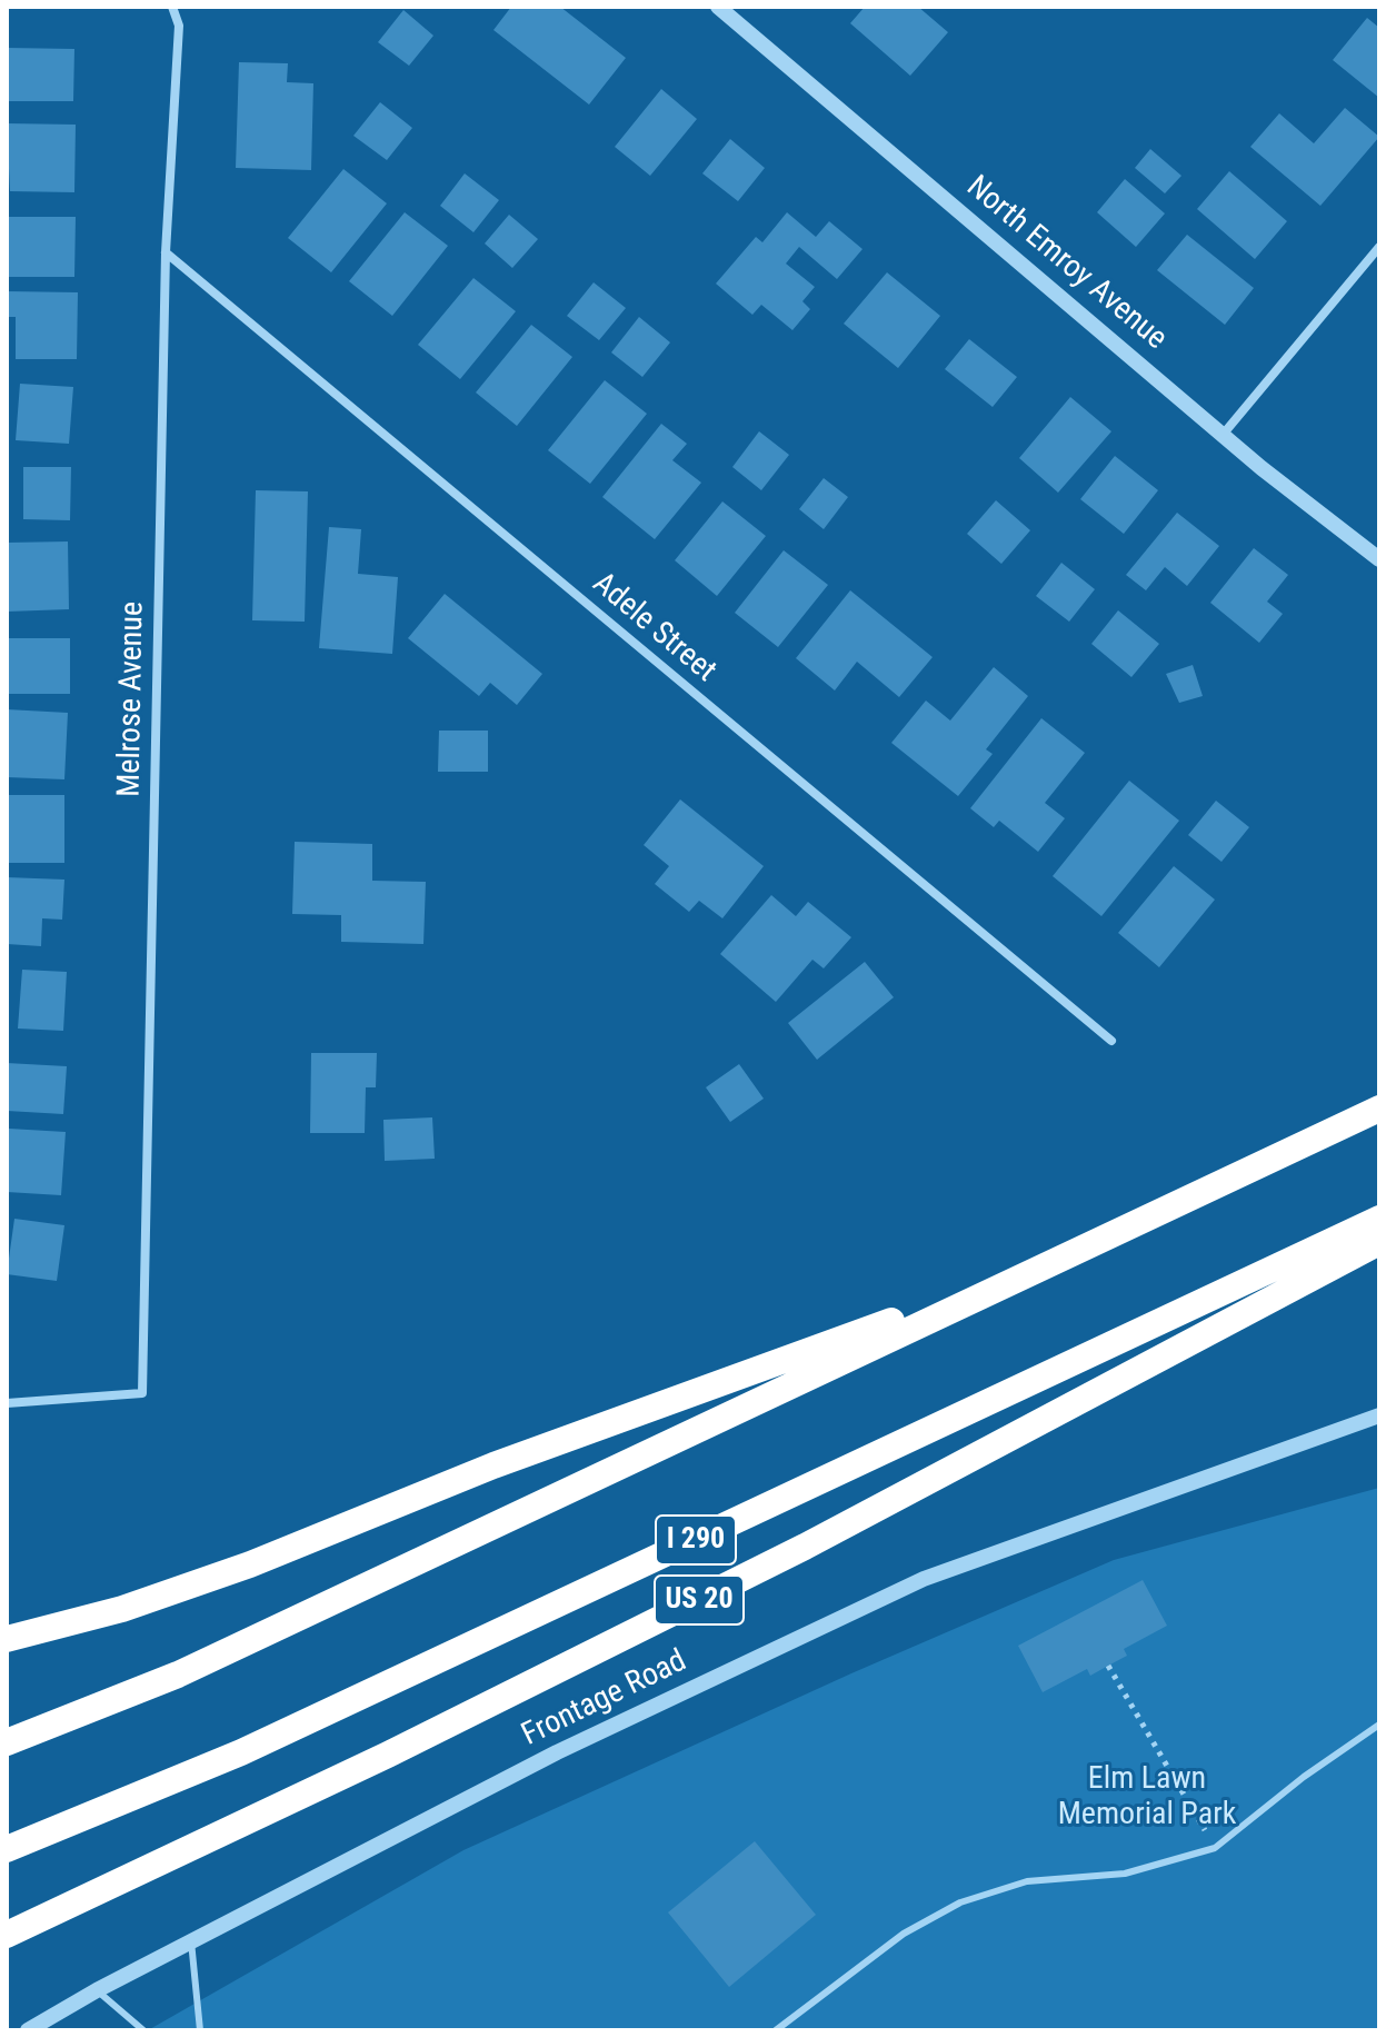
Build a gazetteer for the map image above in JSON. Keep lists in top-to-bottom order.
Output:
{
  "streets": {
    "highway": ["I 290", "US 20"],
    "street": [
      "North Emroy Avenue",
      "Adele Street",
      "Melrose Avenue",
      "Frontage Road"
    ]
  },
  "crossings": [
    ["Adele Street", "Melrose Avenue"]
  ],
  "parks": ["Elm Lawn Memorial Park"]
}
